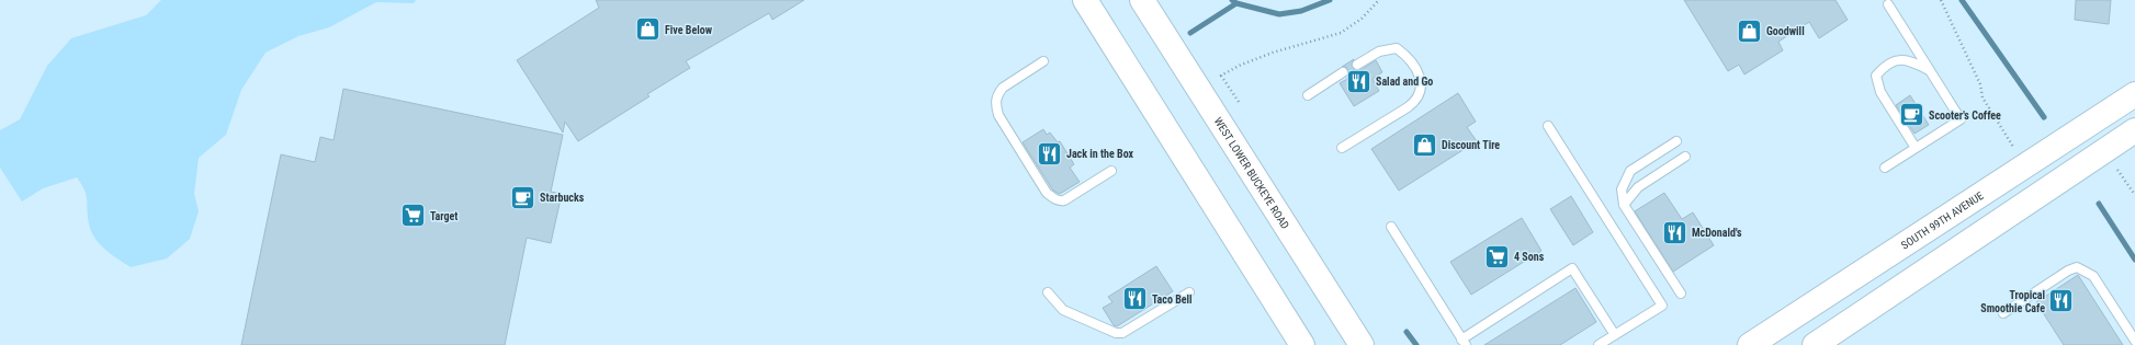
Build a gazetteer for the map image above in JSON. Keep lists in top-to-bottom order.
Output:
{
  "streets": {
    "main road": ["WEST LOWER BUCKEYE ROAD", "SOUTH 99TH AVENUE"]
  },
  "places": {
    "shop": ["Five Below", "Goodwill", "Discount Tire"],
    "restaurant": [
      "Salad and Go",
      "Jack in the Box",
      "McDonald's",
      "Taco Bell",
      "Tropical Smoothie Cafe"
    ],
    "cafe": ["Scooter's Coffee", "Starbucks"],
    "supermarket": ["Target", "4 Sons"]
  }
}
